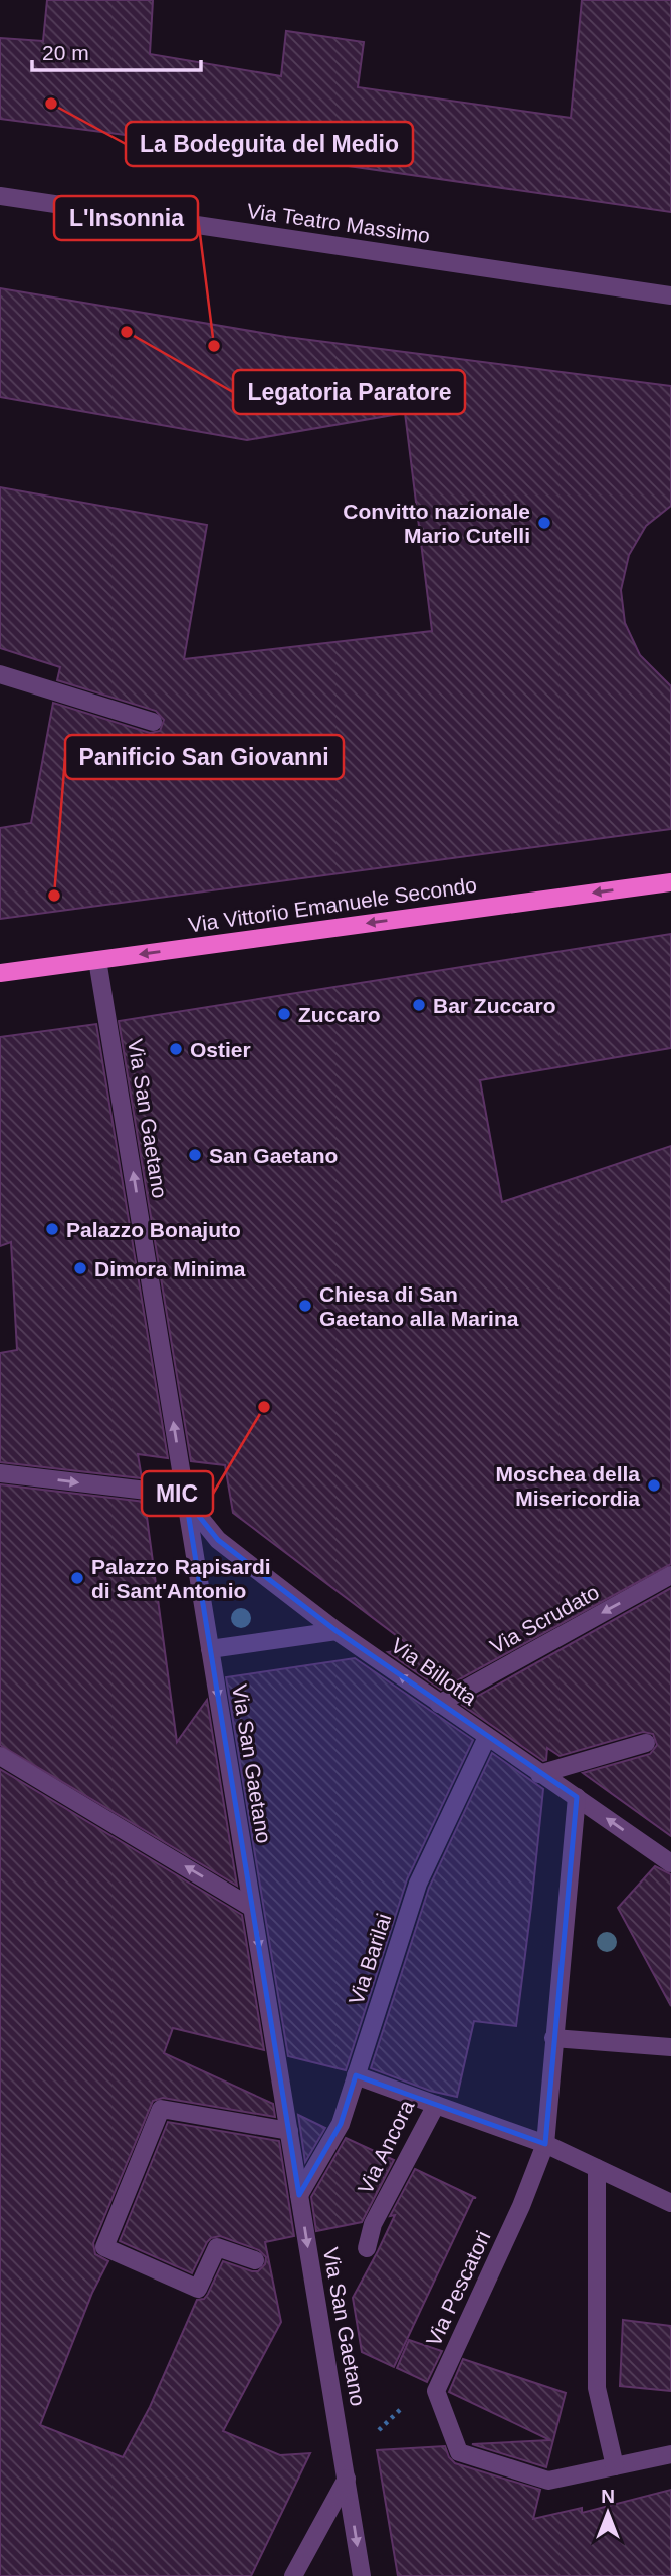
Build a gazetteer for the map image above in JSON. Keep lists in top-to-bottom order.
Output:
{
  "streets": {
    "main road": ["Via Vittorio Emanuele Secondo"],
    "street": [
      "Via Teatro Massimo",
      "Via San Gaetano",
      "Via Scrudato",
      "Via Billotta",
      "Via Barilai",
      "Via Ancora",
      "Via Pescatori"
    ]
  },
  "crossings": [
    ["Via Vittorio Emanuele Secondo", "Via San Gaetano"],
    ["Via San Gaetano", "Via Billotta"],
    ["Via San Gaetano", "Via Barilai"],
    ["Via Scrudato", "Via Billotta"],
    ["Via Billotta", "Via Barilai"],
    ["Via Billotta", "Via Pescatori"],
    ["Via Barilai", "Via Ancora"]
  ],
  "one_way": ["Via Vittorio Emanuele Secondo", "Via Billotta"],
  "places": [
    "La Bodeguita del Medio",
    "Legatoria Paratore",
    "L'Insonnia",
    "Convitto nazionale Mario Cutelli",
    "Panificio San Giovanni",
    "Bar Zuccaro",
    "Zuccaro",
    "Ostier",
    "San Gaetano",
    "Palazzo Bonajuto",
    "Dimora Minima",
    "Chiesa di San Gaetano alla Marina",
    "MIC",
    "Moschea della Misericordia",
    "Palazzo Rapisardi di Sant'Antonio"
  ],
  "scale_bar": "20 m",
  "north": "top"
}
